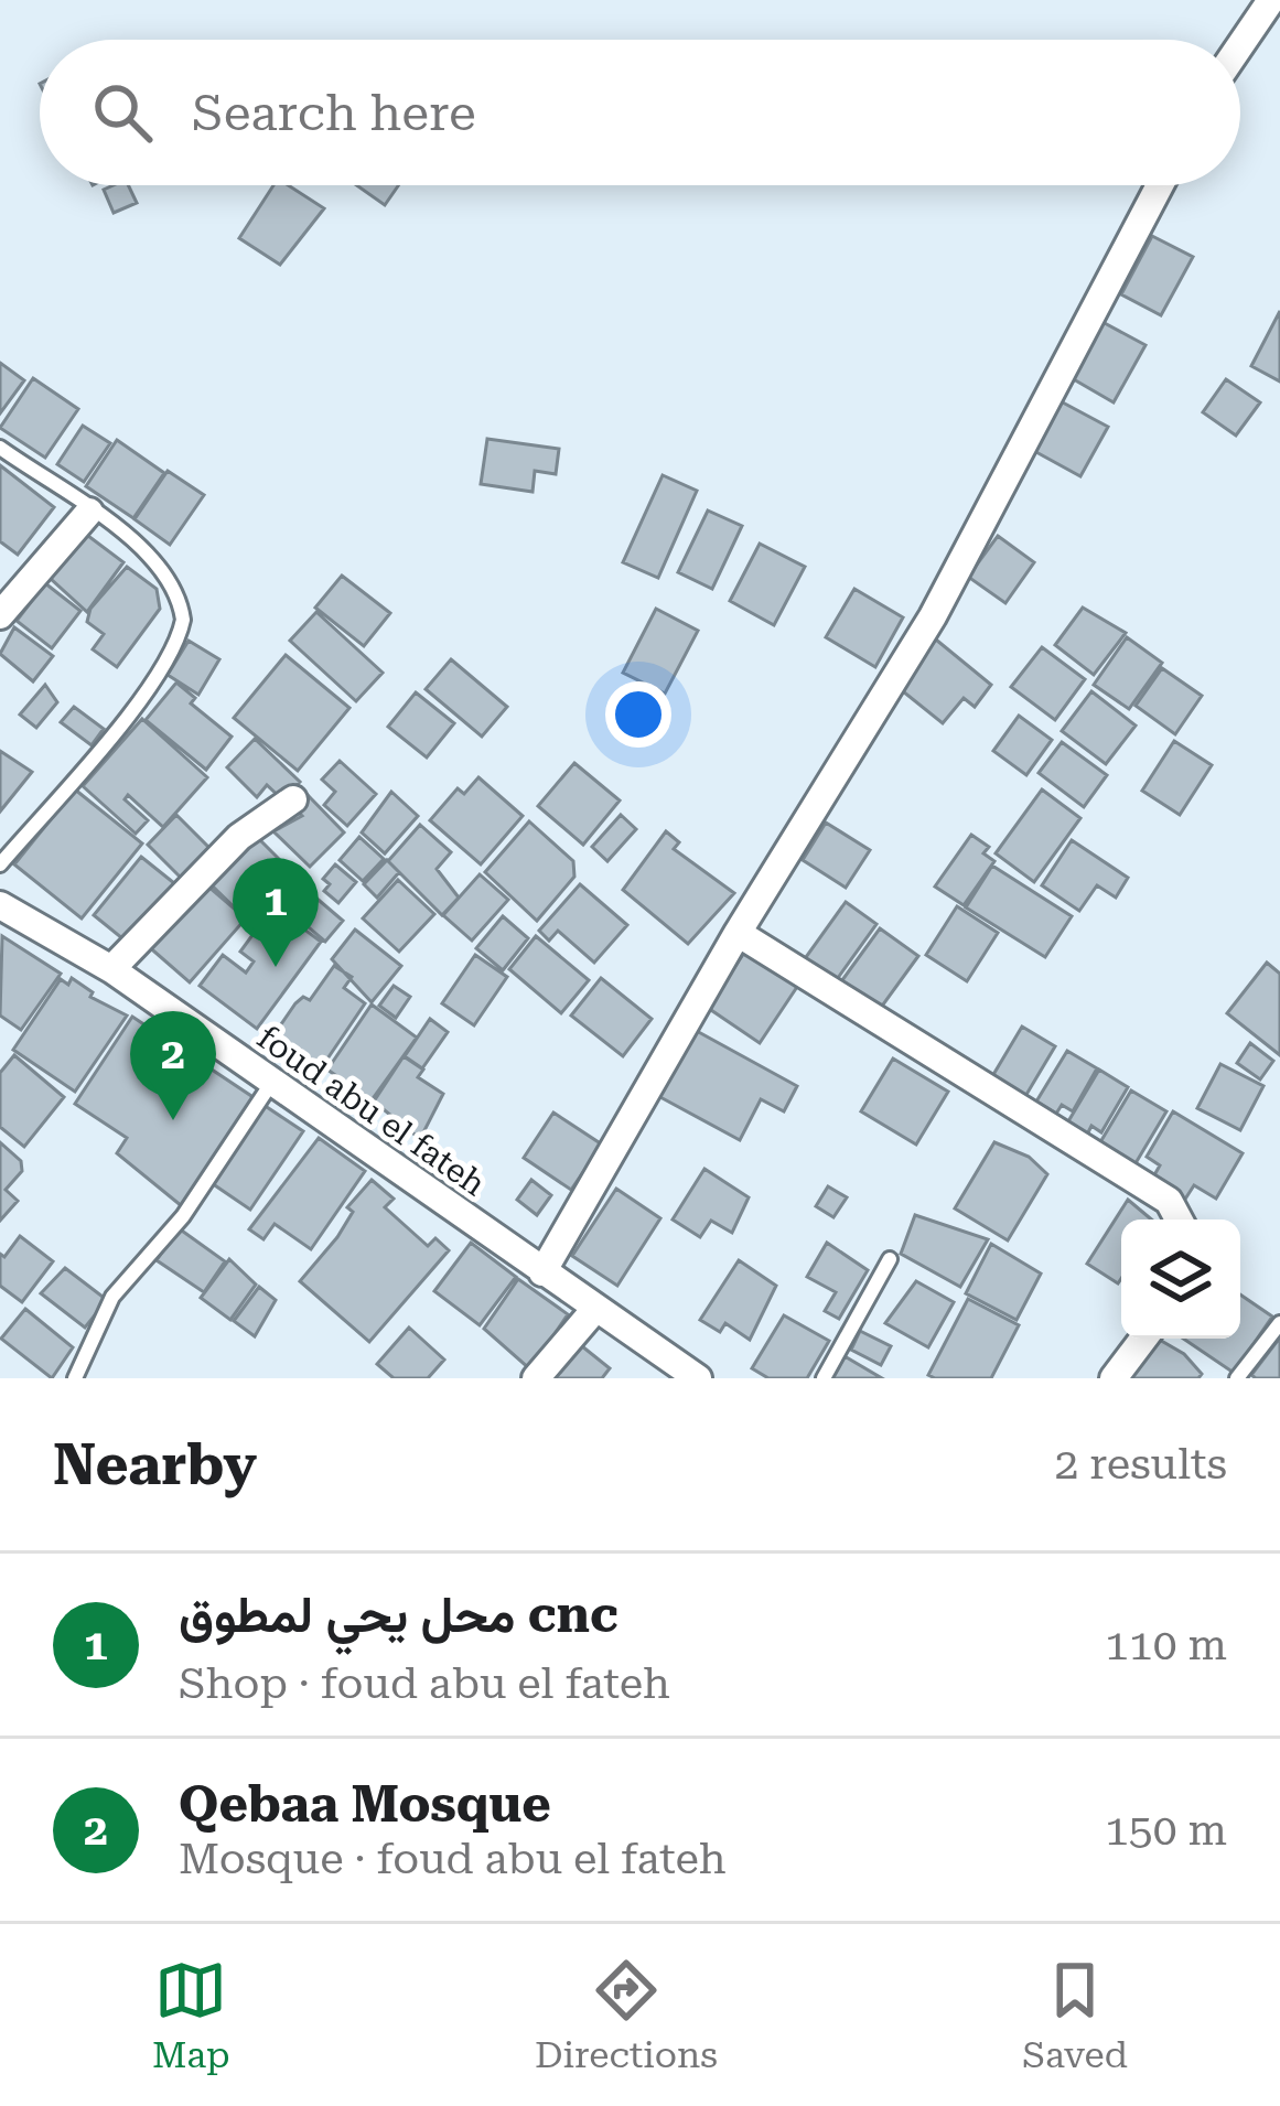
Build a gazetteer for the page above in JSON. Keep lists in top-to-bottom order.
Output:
{
  "streets": {
    "street": ["foud abu el fateh"]
  },
  "page": {
    "search": "Search here",
    "pins": ["1", "2"],
    "heading": ["Nearby", "2 results"],
    "list": [
      {
        "mark": "1",
        "name": "محل يحي لمطوق cnc",
        "note": "Shop · foud abu el fateh",
        "value": "110 m"
      },
      {
        "mark": "2",
        "name": "Qebaa Mosque",
        "note": "Mosque · foud abu el fateh",
        "value": "150 m"
      }
    ],
    "nav": ["Map", "Directions", "Saved"]
  }
}
